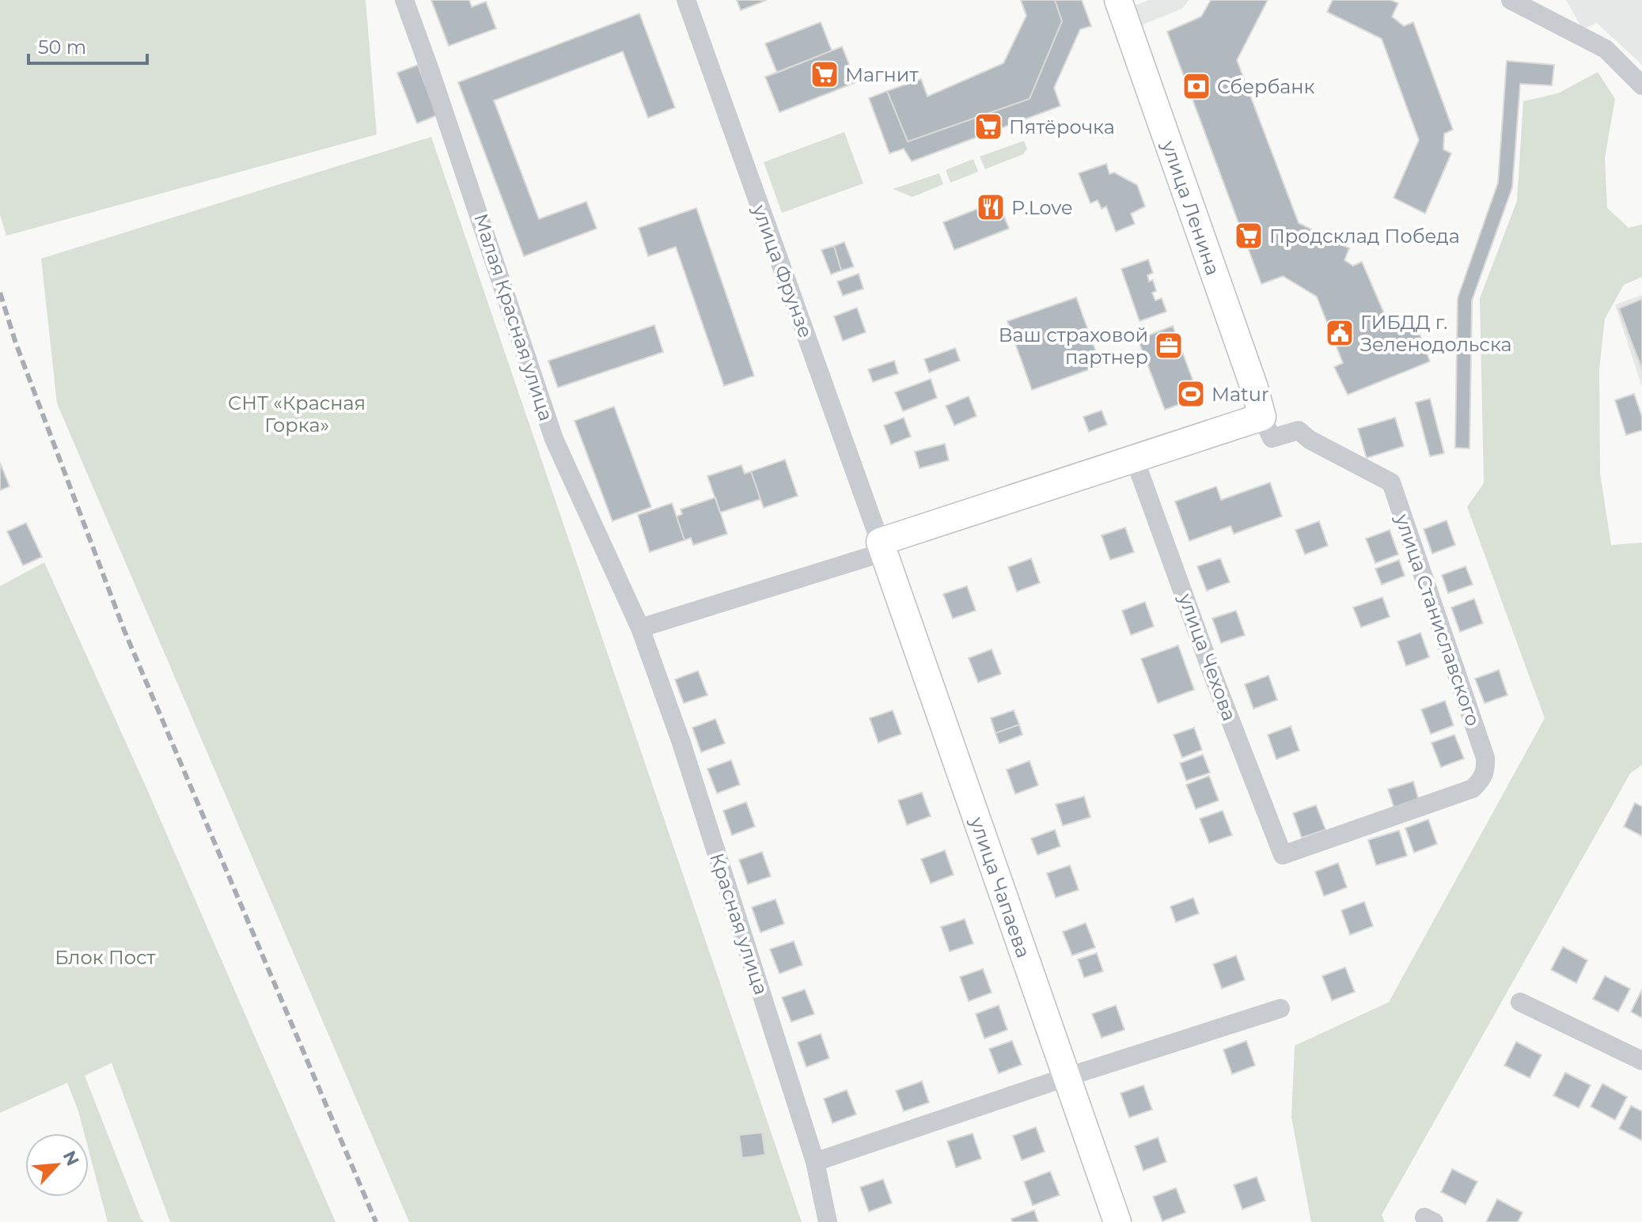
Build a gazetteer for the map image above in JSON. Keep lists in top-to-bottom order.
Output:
{
  "streets": {
    "street": [
      "улица Ленина",
      "улица Фрунзе",
      "Малая Красная улица",
      "улица Станиславского",
      "улица Чехова",
      "улица Чапаева",
      "Красная улица"
    ]
  },
  "crossings": [
    ["улица Ленина", "улица Станиславского"],
    ["улица Фрунзе", "улица Чапаева"],
    ["Малая Красная улица", "Красная улица"],
    ["улица Станиславского", "улица Чехова"]
  ],
  "parks": ["СНТ «Красная Горка»", "Блок Пост"],
  "places": {
    "supermarket": ["Магнит", "Пятёрочка", "Продсклад Победа"],
    "bank": ["Сбербанк"],
    "restaurant": ["P.Love"],
    "public building": ["ГИБДД г. Зеленодольска"],
    "office": ["Ваш страховой партнер"],
    "sports": ["Matur"]
  },
  "scale_bar": "50 m",
  "north": "top right"
}
